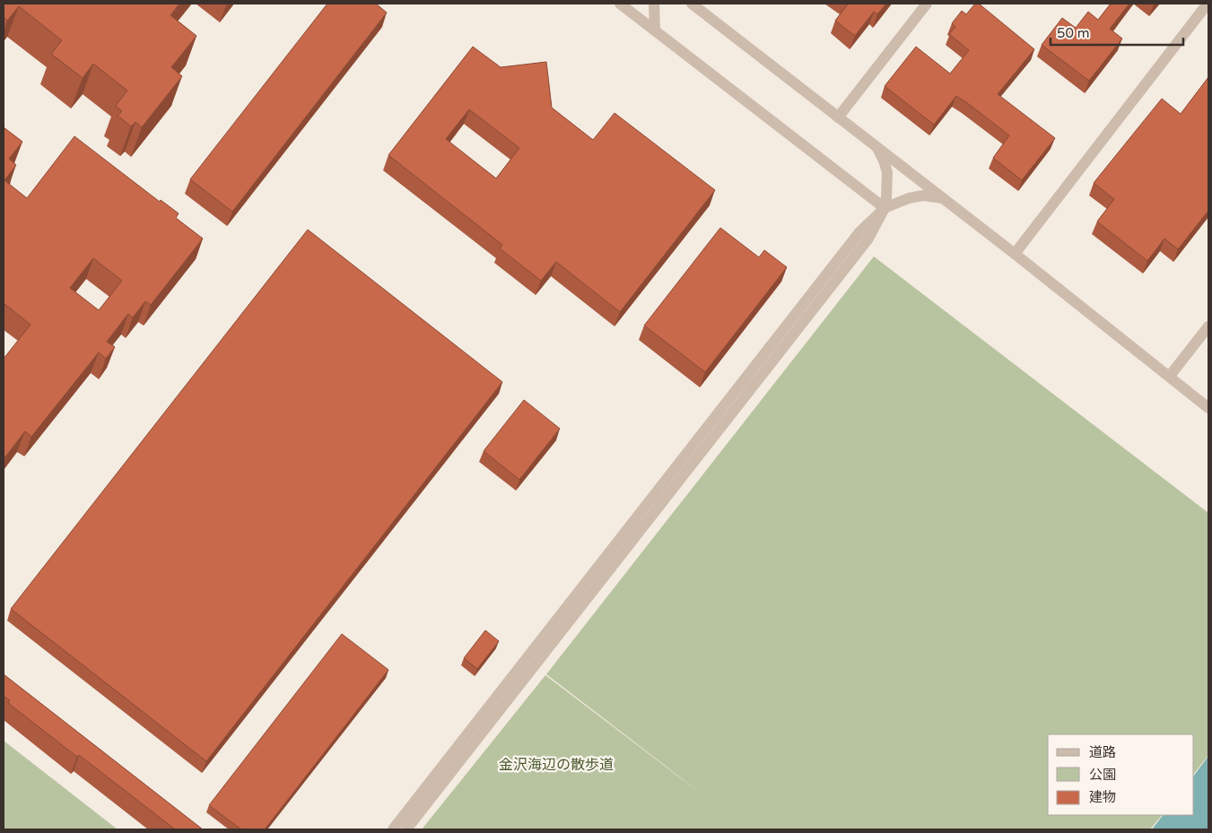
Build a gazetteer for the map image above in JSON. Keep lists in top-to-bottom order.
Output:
{
  "parks": ["金沢海辺の散歩道"],
  "legend": ["道路", "公園", "建物"],
  "scale_bar": "50 m"
}
